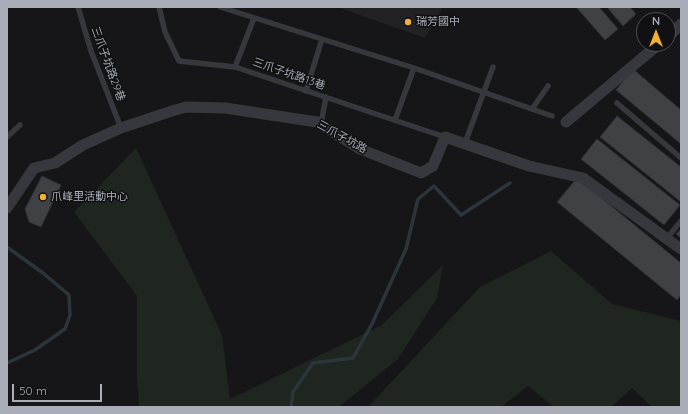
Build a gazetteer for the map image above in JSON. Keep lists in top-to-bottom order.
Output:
{
  "streets": {
    "street": ["三爪子坑路"],
    "lane": ["三爪子坑路29巷", "三爪子坑路13巷"]
  },
  "crossings": [
    ["三爪子坑路29巷", "三爪子坑路"],
    ["三爪子坑路13巷", "三爪子坑路"]
  ],
  "places": ["瑞芳國中", "爪峰里活動中心"],
  "scale_bar": "50 m",
  "north": "top"
}
